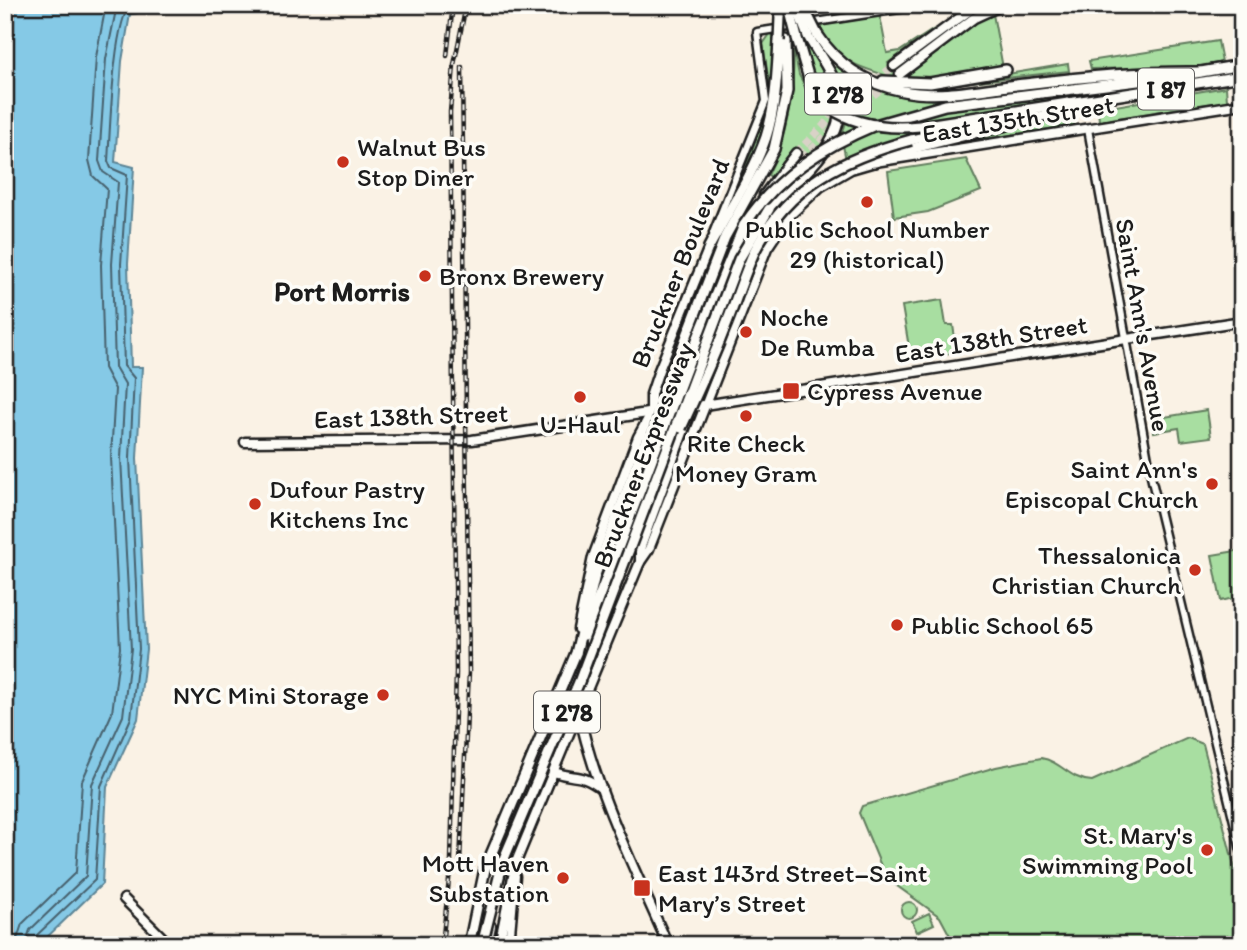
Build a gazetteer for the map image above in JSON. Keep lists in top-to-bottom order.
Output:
{
  "streets": {
    "highway": ["I 87", "I 278", "Bruckner Expressway"],
    "main road": ["East 135th Street", "Bruckner Boulevard", "East 138th Street"],
    "street": ["Saint Ann's Avenue"]
  },
  "crossings": [
    ["East 135th Street", "Bruckner Boulevard"],
    ["East 135th Street", "Saint Ann's Avenue"],
    ["Bruckner Boulevard", "East 138th Street"],
    ["Saint Ann's Avenue", "East 138th Street"]
  ],
  "districts": ["Port Morris"],
  "places": {
    "other": [
      "Walnut Bus Stop Diner",
      "Public School Number 29 (historical)",
      "Bronx Brewery",
      "Noche De Rumba",
      "U-Haul",
      "Rite Check Money Gram",
      "Saint Ann's Episcopal Church",
      "Dufour Pastry Kitchens Inc",
      "Thessalonica Christian Church",
      "Public School 65",
      "NYC Mini Storage",
      "St. Mary's Swimming Pool",
      "Mott Haven Substation"
    ],
    "transit": ["Cypress Avenue", "East 143rd Street–Saint Mary’s Street"]
  }
}
